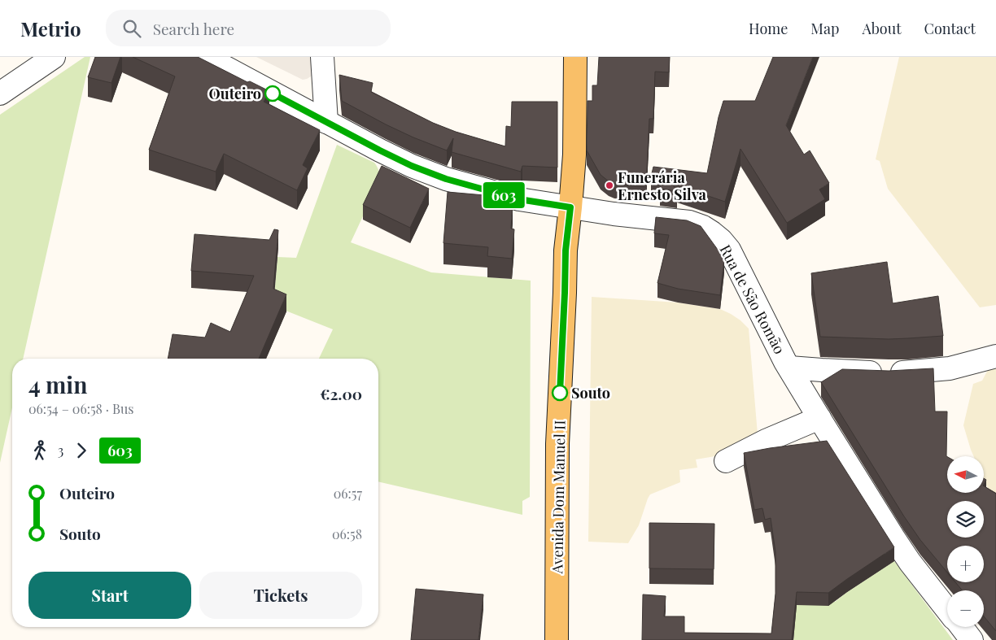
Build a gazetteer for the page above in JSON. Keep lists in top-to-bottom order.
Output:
{
  "streets": {
    "main road": ["Avenida Dom Manuel II"],
    "street": ["Rua de São Romão"]
  },
  "crossings": [
    ["Rua de São Romão", "Avenida Dom Manuel II"]
  ],
  "places": ["Outeiro", "Funerária Ernesto Silva", "Souto"],
  "lines": ["bus line 603"],
  "north": "left",
  "page": {
    "header": "Metrio",
    "search": "Search here",
    "nav": [
      "Home",
      "Map",
      "About",
      "Contact"
    ],
    "on_map": "603",
    "heading": ["4 min", "06:54 – 06:58 · Bus", "€2.00"],
    "legs": ["3", "603"],
    "map_buttons": ["+", "−"],
    "list": [
      {
        "name": "Outeiro",
        "value": "06:57"
      },
      {
        "name": "Souto",
        "value": "06:58"
      }
    ],
    "buttons": ["Start", "Tickets"]
  }
}
